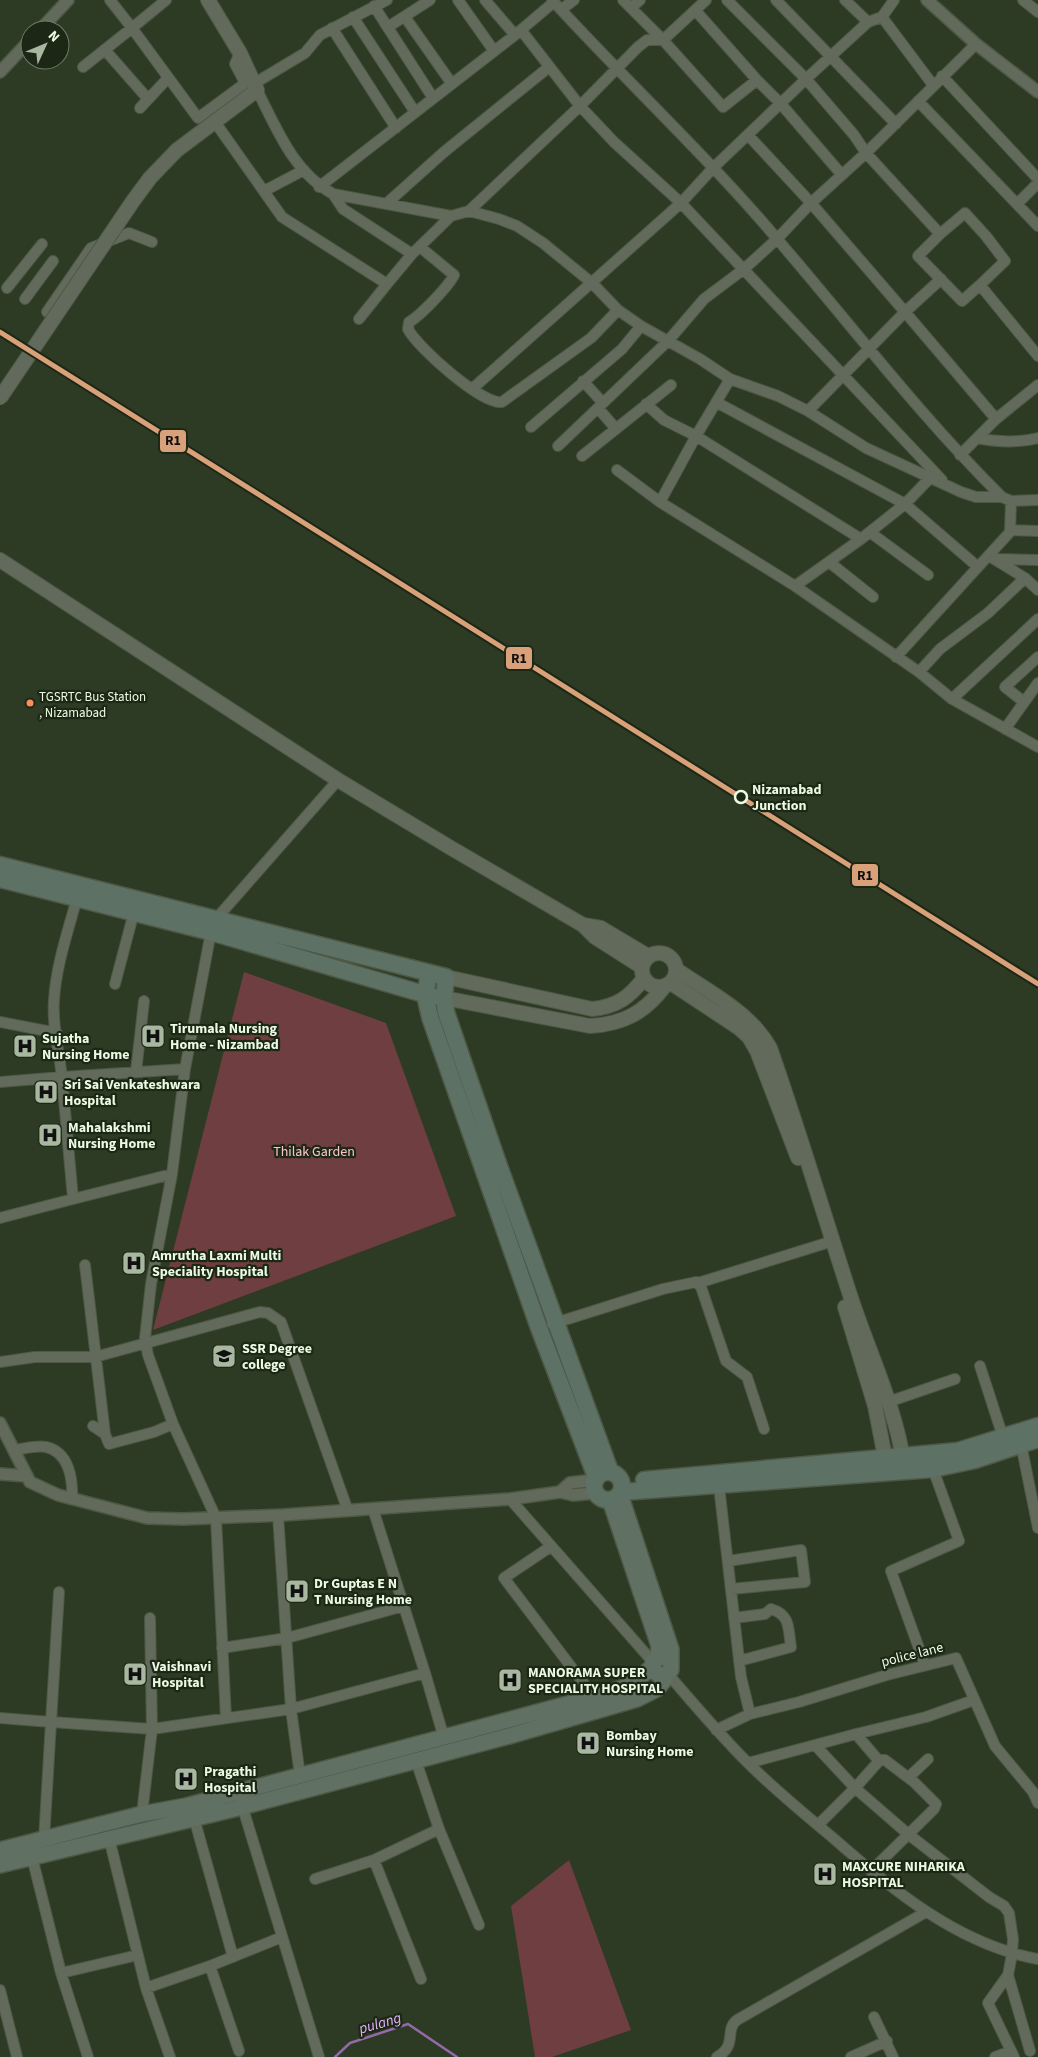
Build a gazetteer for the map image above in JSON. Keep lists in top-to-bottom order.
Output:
{
  "streets": {
    "street": ["police lane"]
  },
  "water": ["pulang"],
  "parks": ["Thilak Garden"],
  "places": {
    "other": ["TGSRTC Bus Station , Nizamabad", "Nizamabad Junction"],
    "hospital": [
      "Tirumala Nursing Home - Nizambad",
      "Sujatha Nursing Home",
      "Sri Sai Venkateshwara Hospital",
      "Mahalakshmi Nursing Home",
      "Amrutha Laxmi Multi Speciality Hospital",
      "Dr Guptas E N T Nursing Home",
      "Vaishnavi Hospital",
      "MANORAMA SUPER SPECIALITY HOSPITAL",
      "Bombay Nursing Home",
      "Pragathi Hospital",
      "MAXCURE NIHARIKA HOSPITAL"
    ],
    "school or university": ["SSR Degree college"]
  },
  "lines": ["transit line R1"],
  "north": "top right"
}
